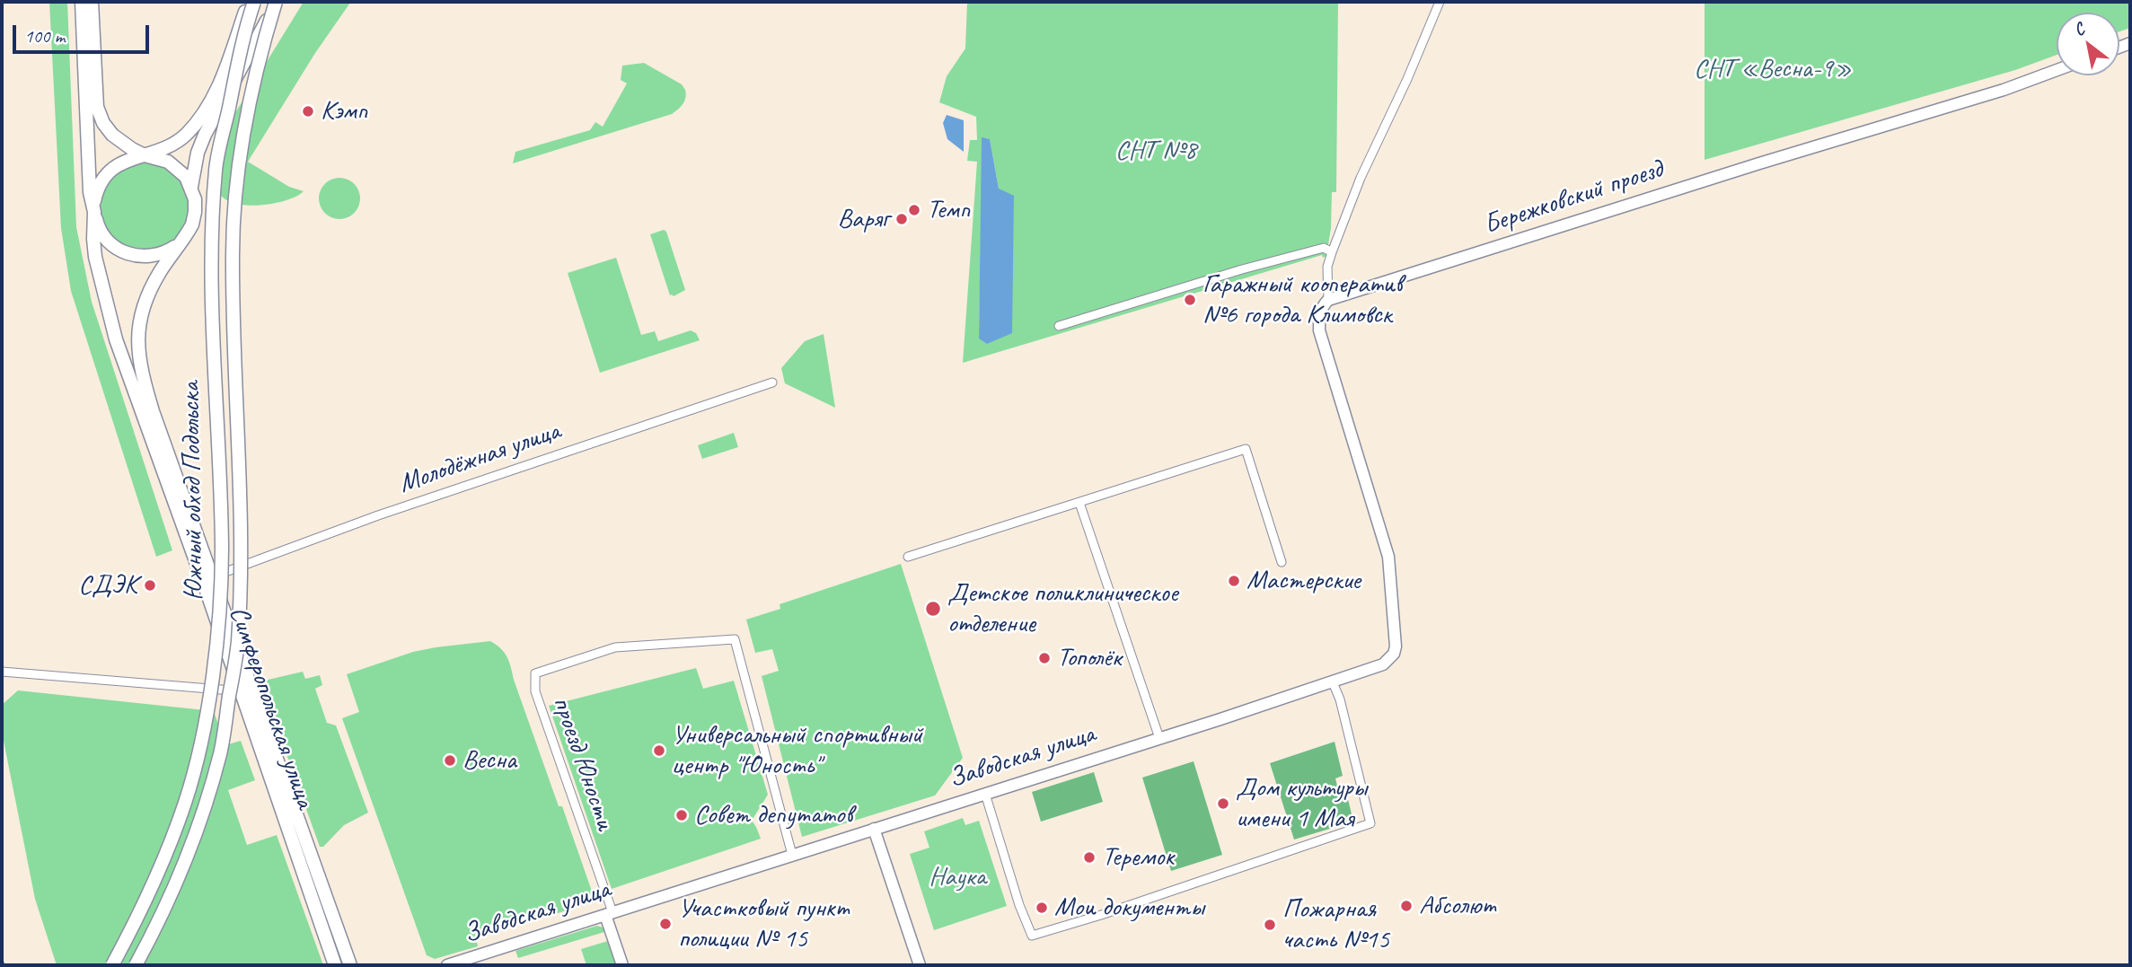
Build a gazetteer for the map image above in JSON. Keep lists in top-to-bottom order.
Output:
{
  "streets": {
    "main road": ["Южный обход Подольска", "Симферопольская улица"],
    "street": [
      "Бережковский проезд",
      "Молодёжная улица",
      "Заводская улица",
      "проезд Юности"
    ]
  },
  "crossings": [
    ["Бережковский проезд", "Заводская улица"],
    ["Молодёжная улица", "Симферопольская улица"],
    ["Заводская улица", "проезд Юности"]
  ],
  "parks": ["СНТ «Весна-9»", "СНТ №8", "Наука"],
  "places": [
    "Кэмп",
    "Темп",
    "Варяг",
    "Гаражный кооператив №6 города Климовск",
    "Мастерские",
    "СДЭК",
    "Детское поликлиническое отделение",
    "Тополёк",
    "Универсальный спортивный центр \"Юность\"",
    "Весна",
    "Дом культуры имени 1 Мая",
    "Совет депутатов",
    "Теремок",
    "Абсолют",
    "Мои документы",
    "Участковый пункт полиции № 15",
    "Пожарная часть №15"
  ],
  "scale_bar": "100 m",
  "north": "top left"
}
